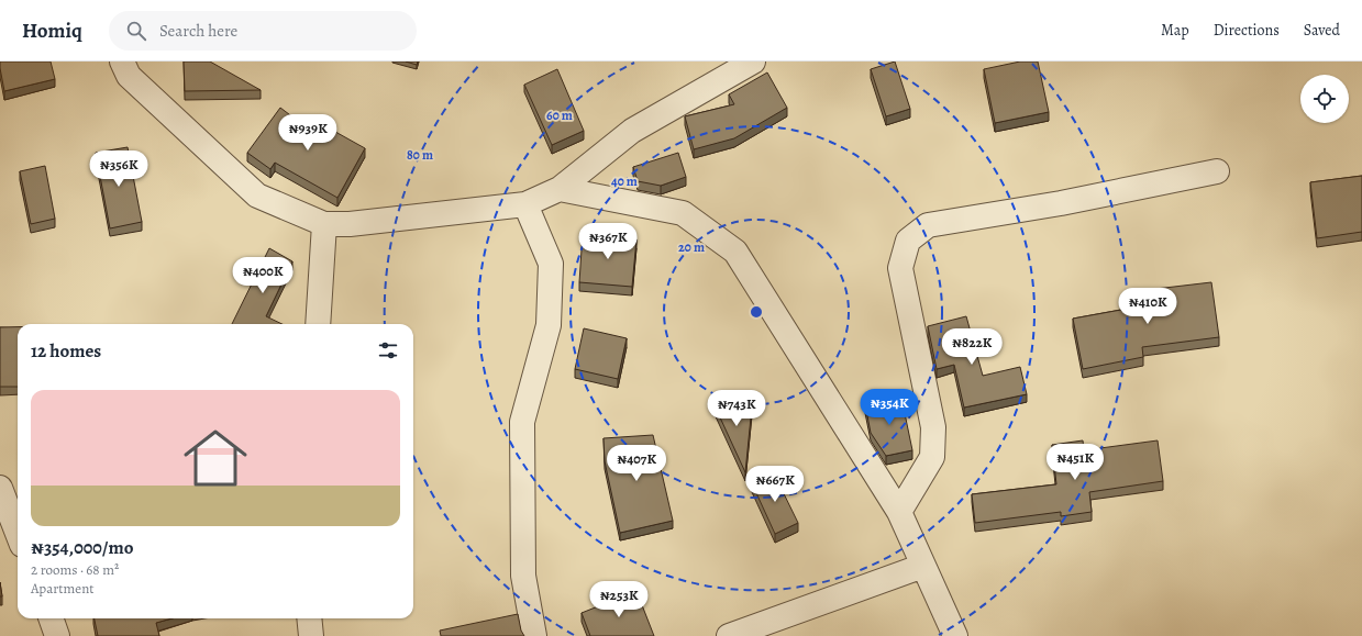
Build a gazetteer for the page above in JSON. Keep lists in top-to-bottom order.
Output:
{
  "page": {
    "header": "Homiq",
    "search": "Search here",
    "nav": ["Map", "Directions", "Saved"],
    "price": [
      "₦939K",
      "₦356K",
      "₦367K",
      "₦400K",
      "₦410K",
      "₦822K",
      "₦354K",
      "₦743K",
      "₦451K",
      "₦407K",
      "₦667K",
      "₦253K"
    ],
    "heading": "12 homes",
    "list": [
      {
        "name": "₦354,000/mo",
        "note": "2 rooms · 68 m² · Apartment"
      }
    ]
  },
  "rings": [
    "60 m",
    "80 m",
    "40 m",
    "20 m"
  ]
}
